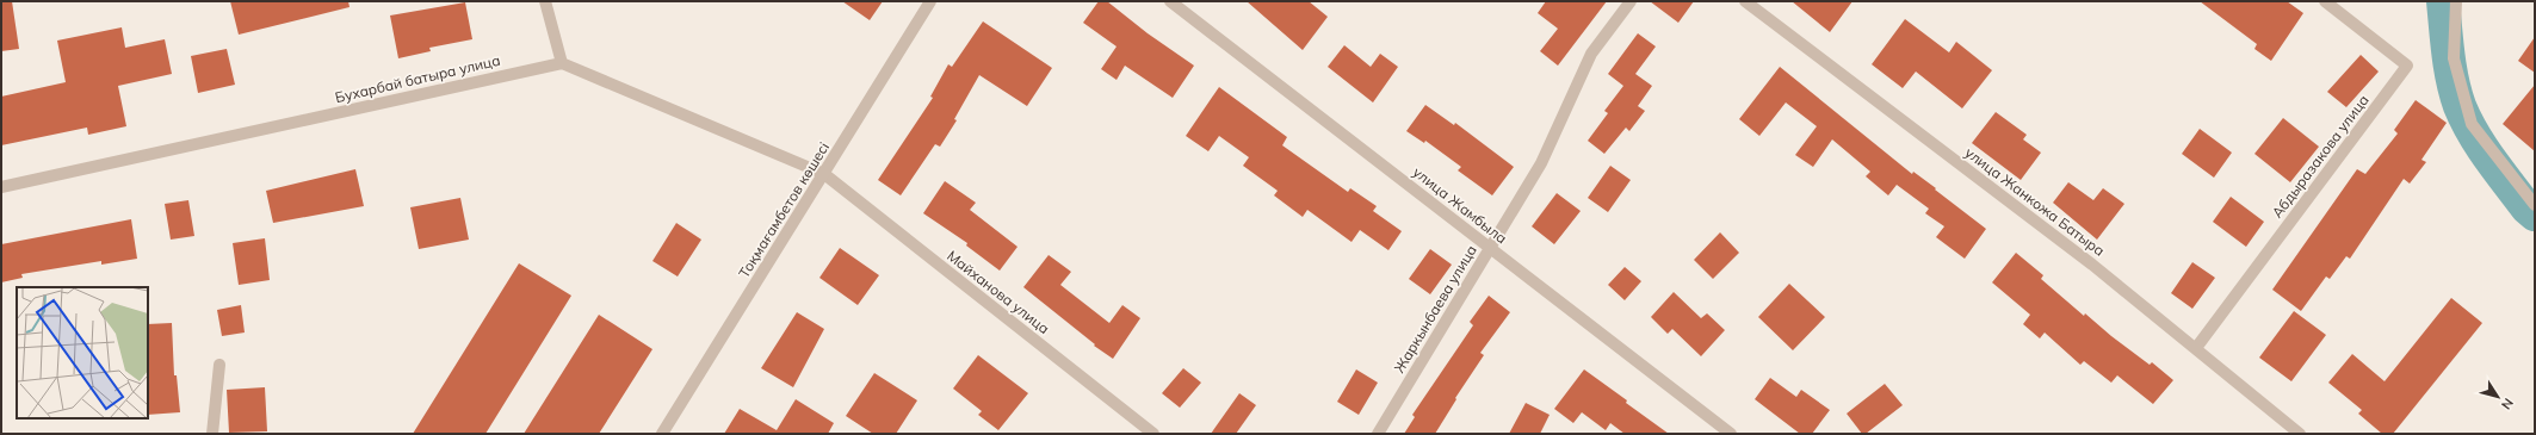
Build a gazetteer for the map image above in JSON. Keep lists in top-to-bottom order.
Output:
{
  "streets": {
    "street": [
      "Бухарбай батыра улица",
      "Абдыразакова улица",
      "улица Жанкожа Батыра",
      "улица Жамбыла",
      "Тоқмағамбетов көшесі",
      "Майханова улица",
      "Жаркынбаева улица"
    ]
  },
  "crossings": [
    ["Абдыразакова улица", "улица Жанкожа Батыра"],
    ["улица Жамбыла", "Жаркынбаева улица"],
    ["Тоқмағамбетов көшесі", "Майханова улица"]
  ],
  "north": "bottom right"
}
